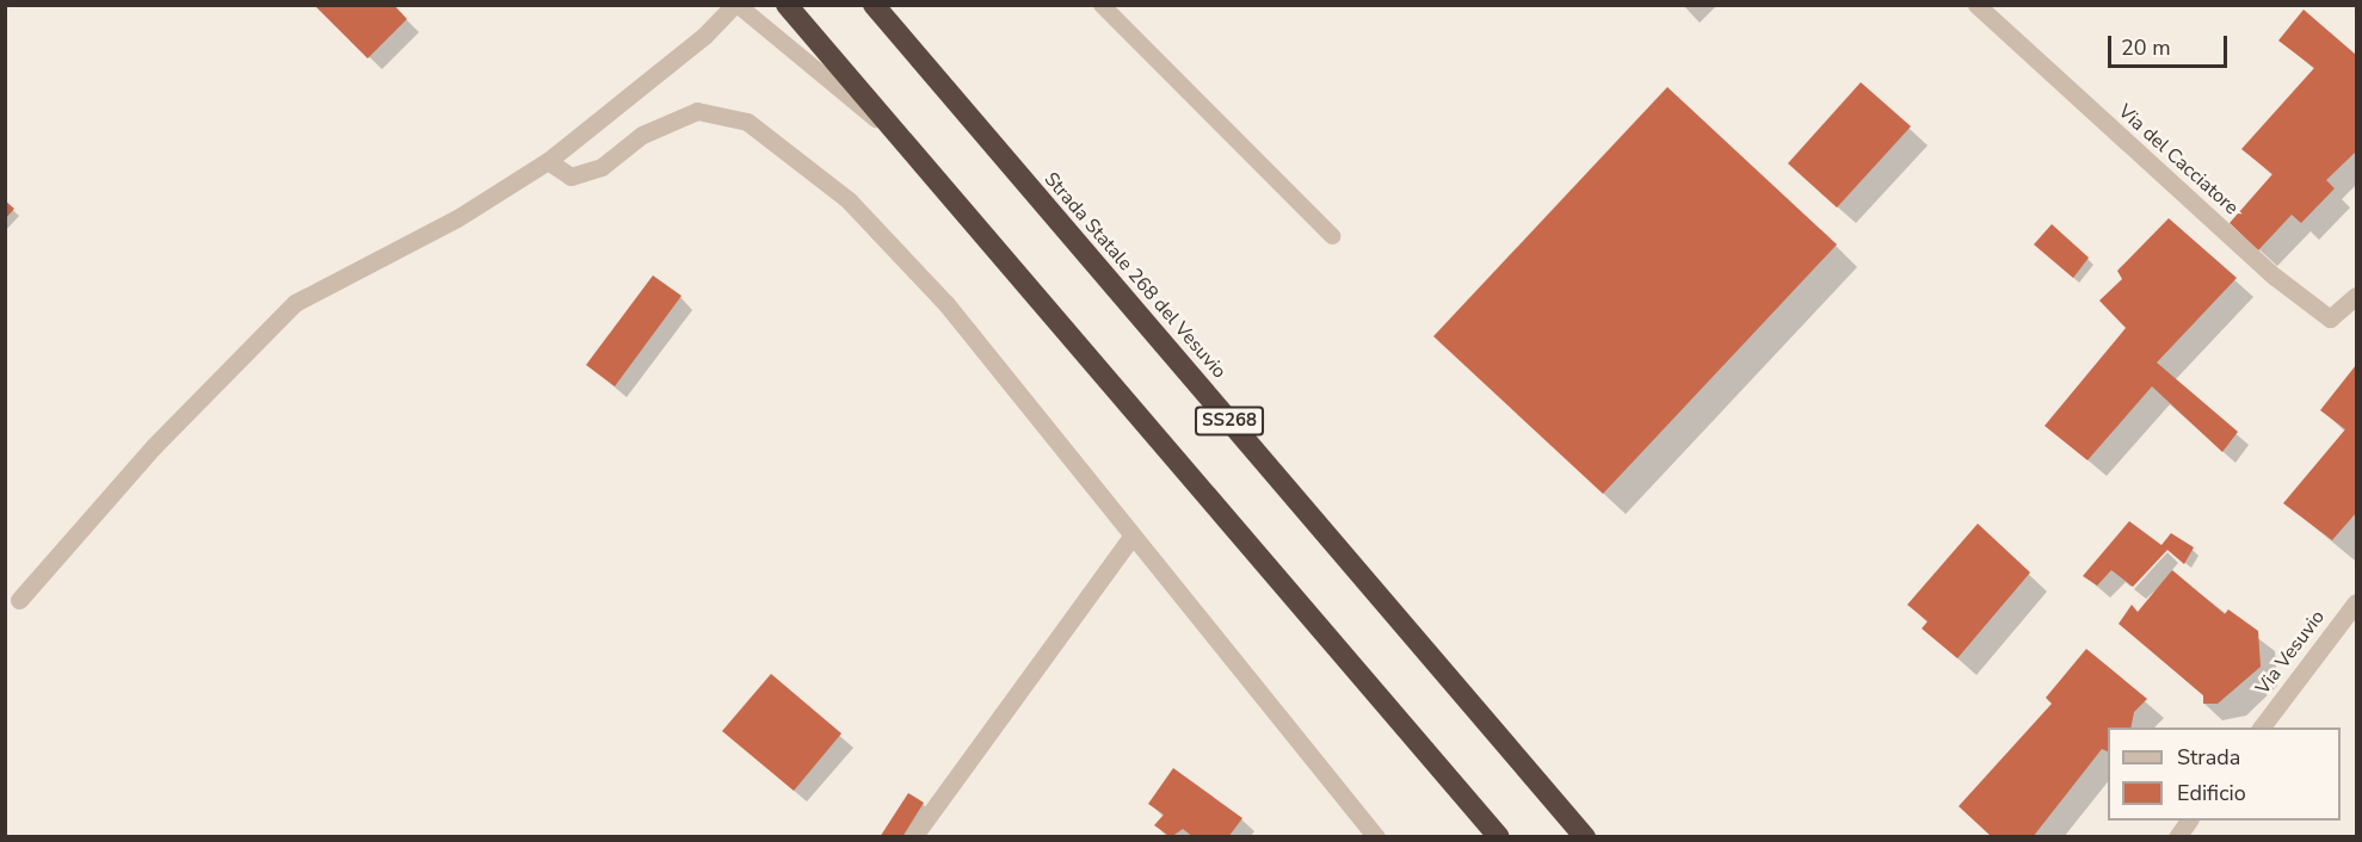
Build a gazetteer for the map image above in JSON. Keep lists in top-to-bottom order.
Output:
{
  "streets": {
    "highway": ["Strada Statale 268 del Vesuvio", "SS268"],
    "street": ["Via del Cacciatore", "Via Vesuvio"]
  },
  "legend": ["Strada", "Edificio"],
  "scale_bar": "20 m"
}
